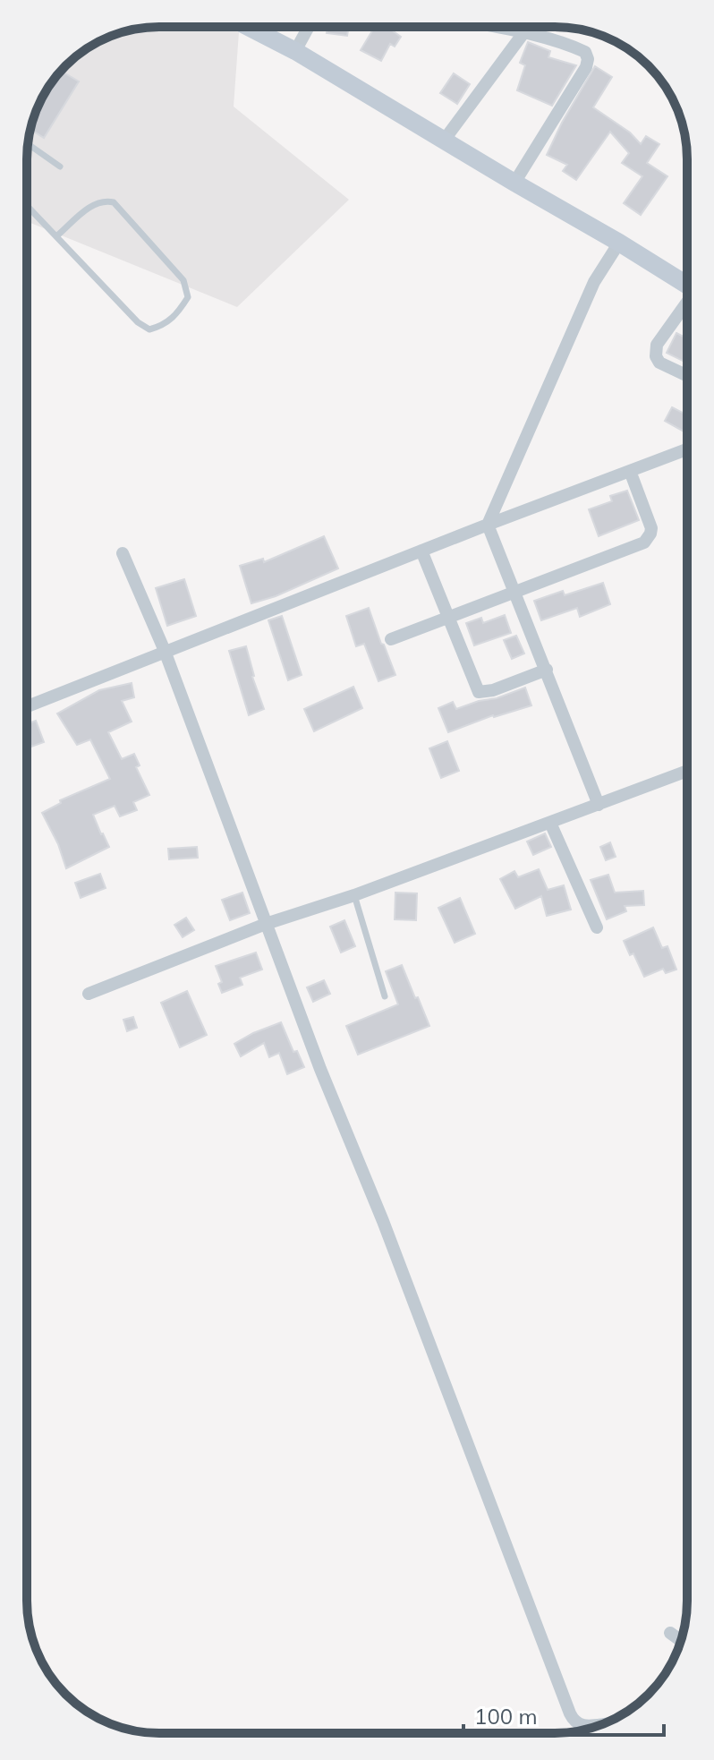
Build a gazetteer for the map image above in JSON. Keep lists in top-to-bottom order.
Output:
{
  "scale_bar": "100 m"
}
